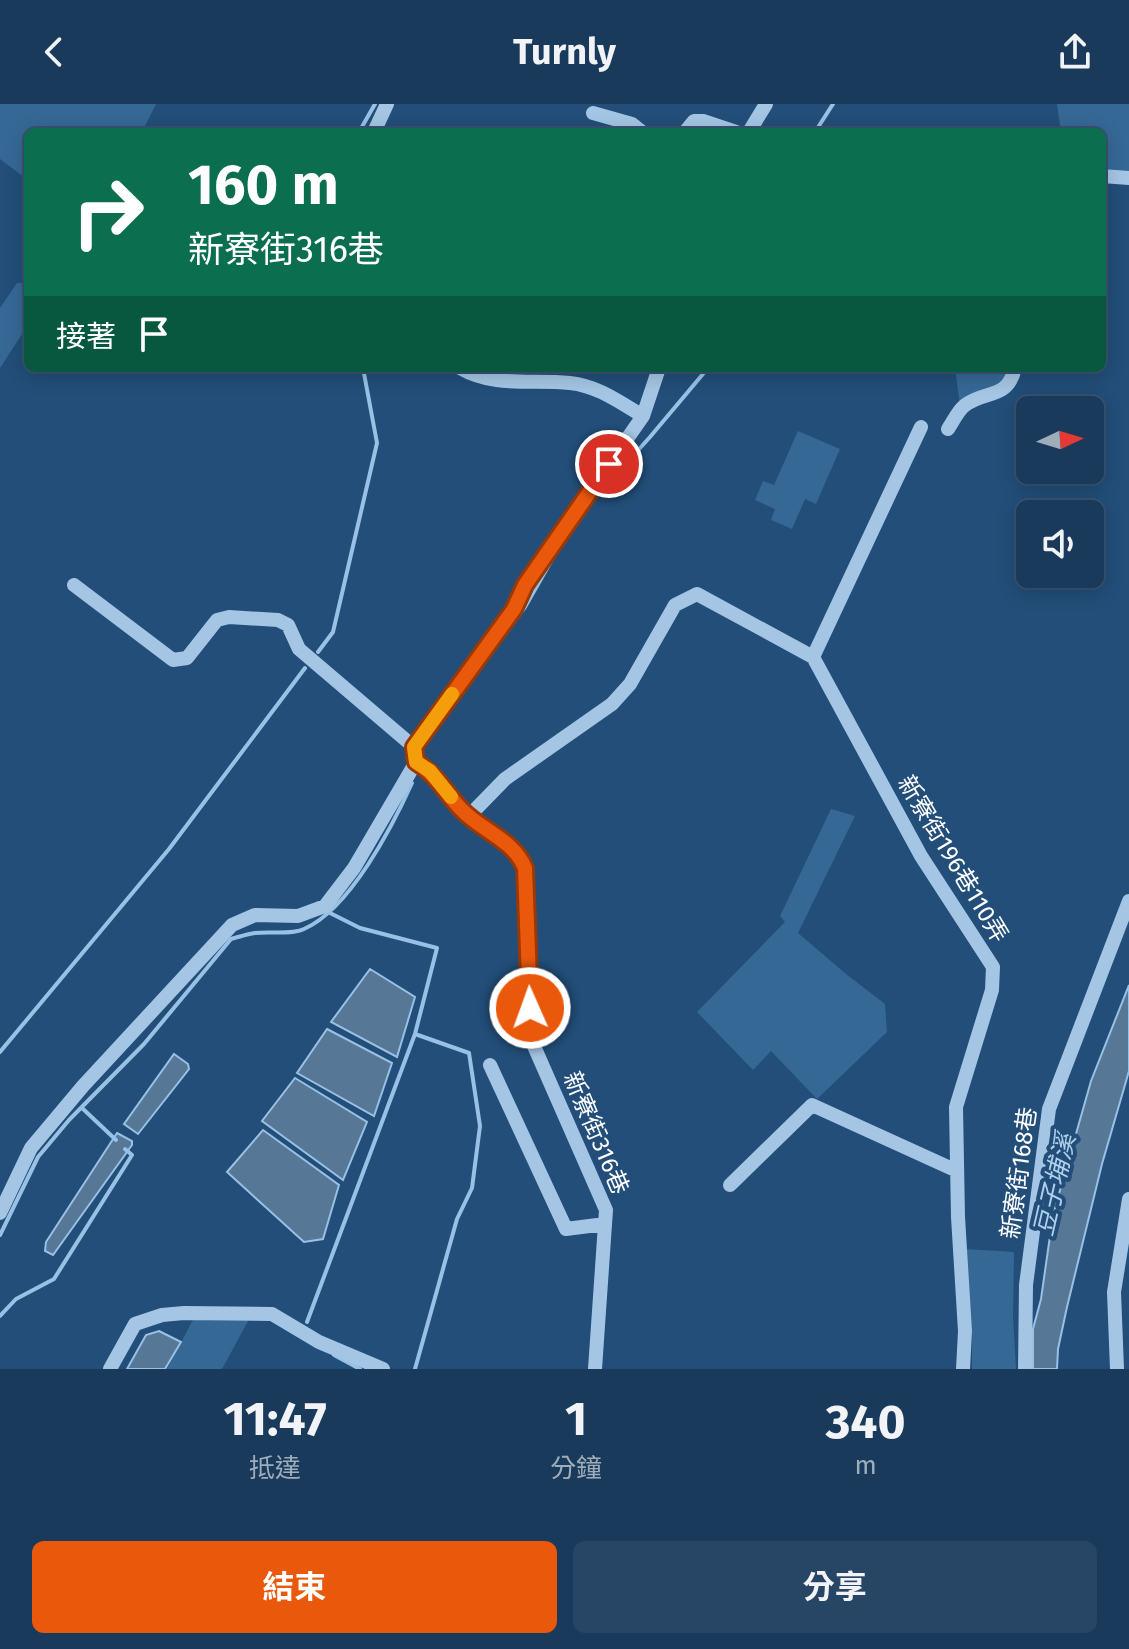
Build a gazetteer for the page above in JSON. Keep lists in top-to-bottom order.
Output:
{
  "streets": {
    "street": ["新寮街196巷110弄", "新寮街316巷", "新寮街168巷"]
  },
  "water": ["豆子埔溪"],
  "north": "right",
  "page": {
    "header": "Turnly",
    "turn": ["160 m", "新寮街316巷"],
    "then": "接著",
    "eta": [
      "11:47",
      "抵達",
      "1",
      "分鐘",
      "340",
      "m"
    ],
    "buttons": ["結束", "分享"]
  }
}
